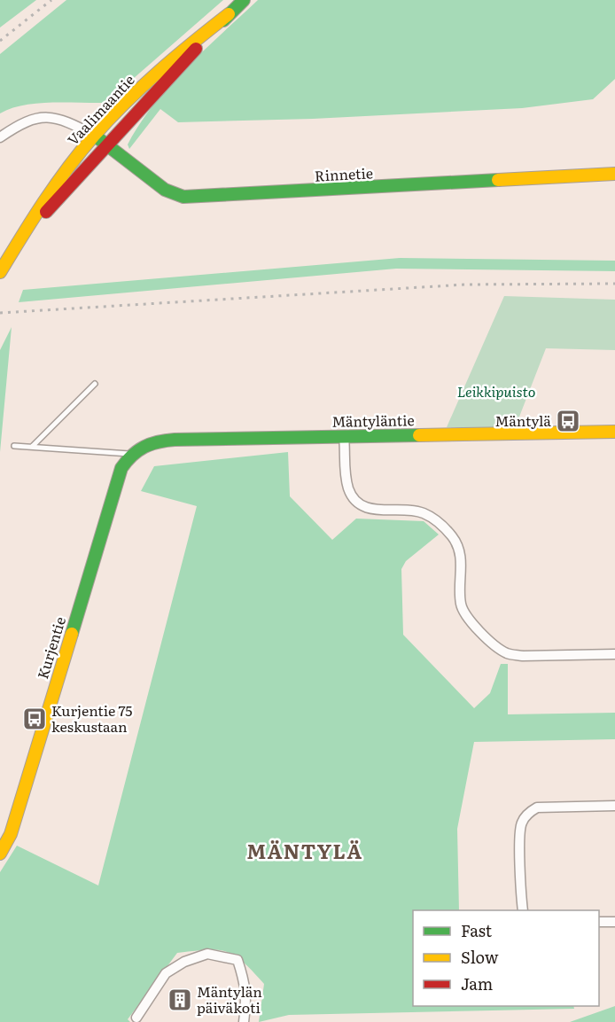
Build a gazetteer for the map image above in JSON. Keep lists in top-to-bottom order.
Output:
{
  "streets": {
    "street": [
      "Vaalimaantie",
      "Rinnetie",
      "Mäntyläntie",
      "Kurjentie"
    ]
  },
  "crossings": [
    ["Vaalimaantie", "Rinnetie"],
    ["Mäntyläntie", "Kurjentie"]
  ],
  "districts": ["MÄNTYLÄ"],
  "parks": ["Leikkipuisto"],
  "places": {
    "bus stop": ["Mäntylä", "Kurjentie 75 keskustaan"],
    "building": ["Mäntylän päiväkoti"]
  },
  "legend": ["Fast", "Slow", "Jam"]
}
